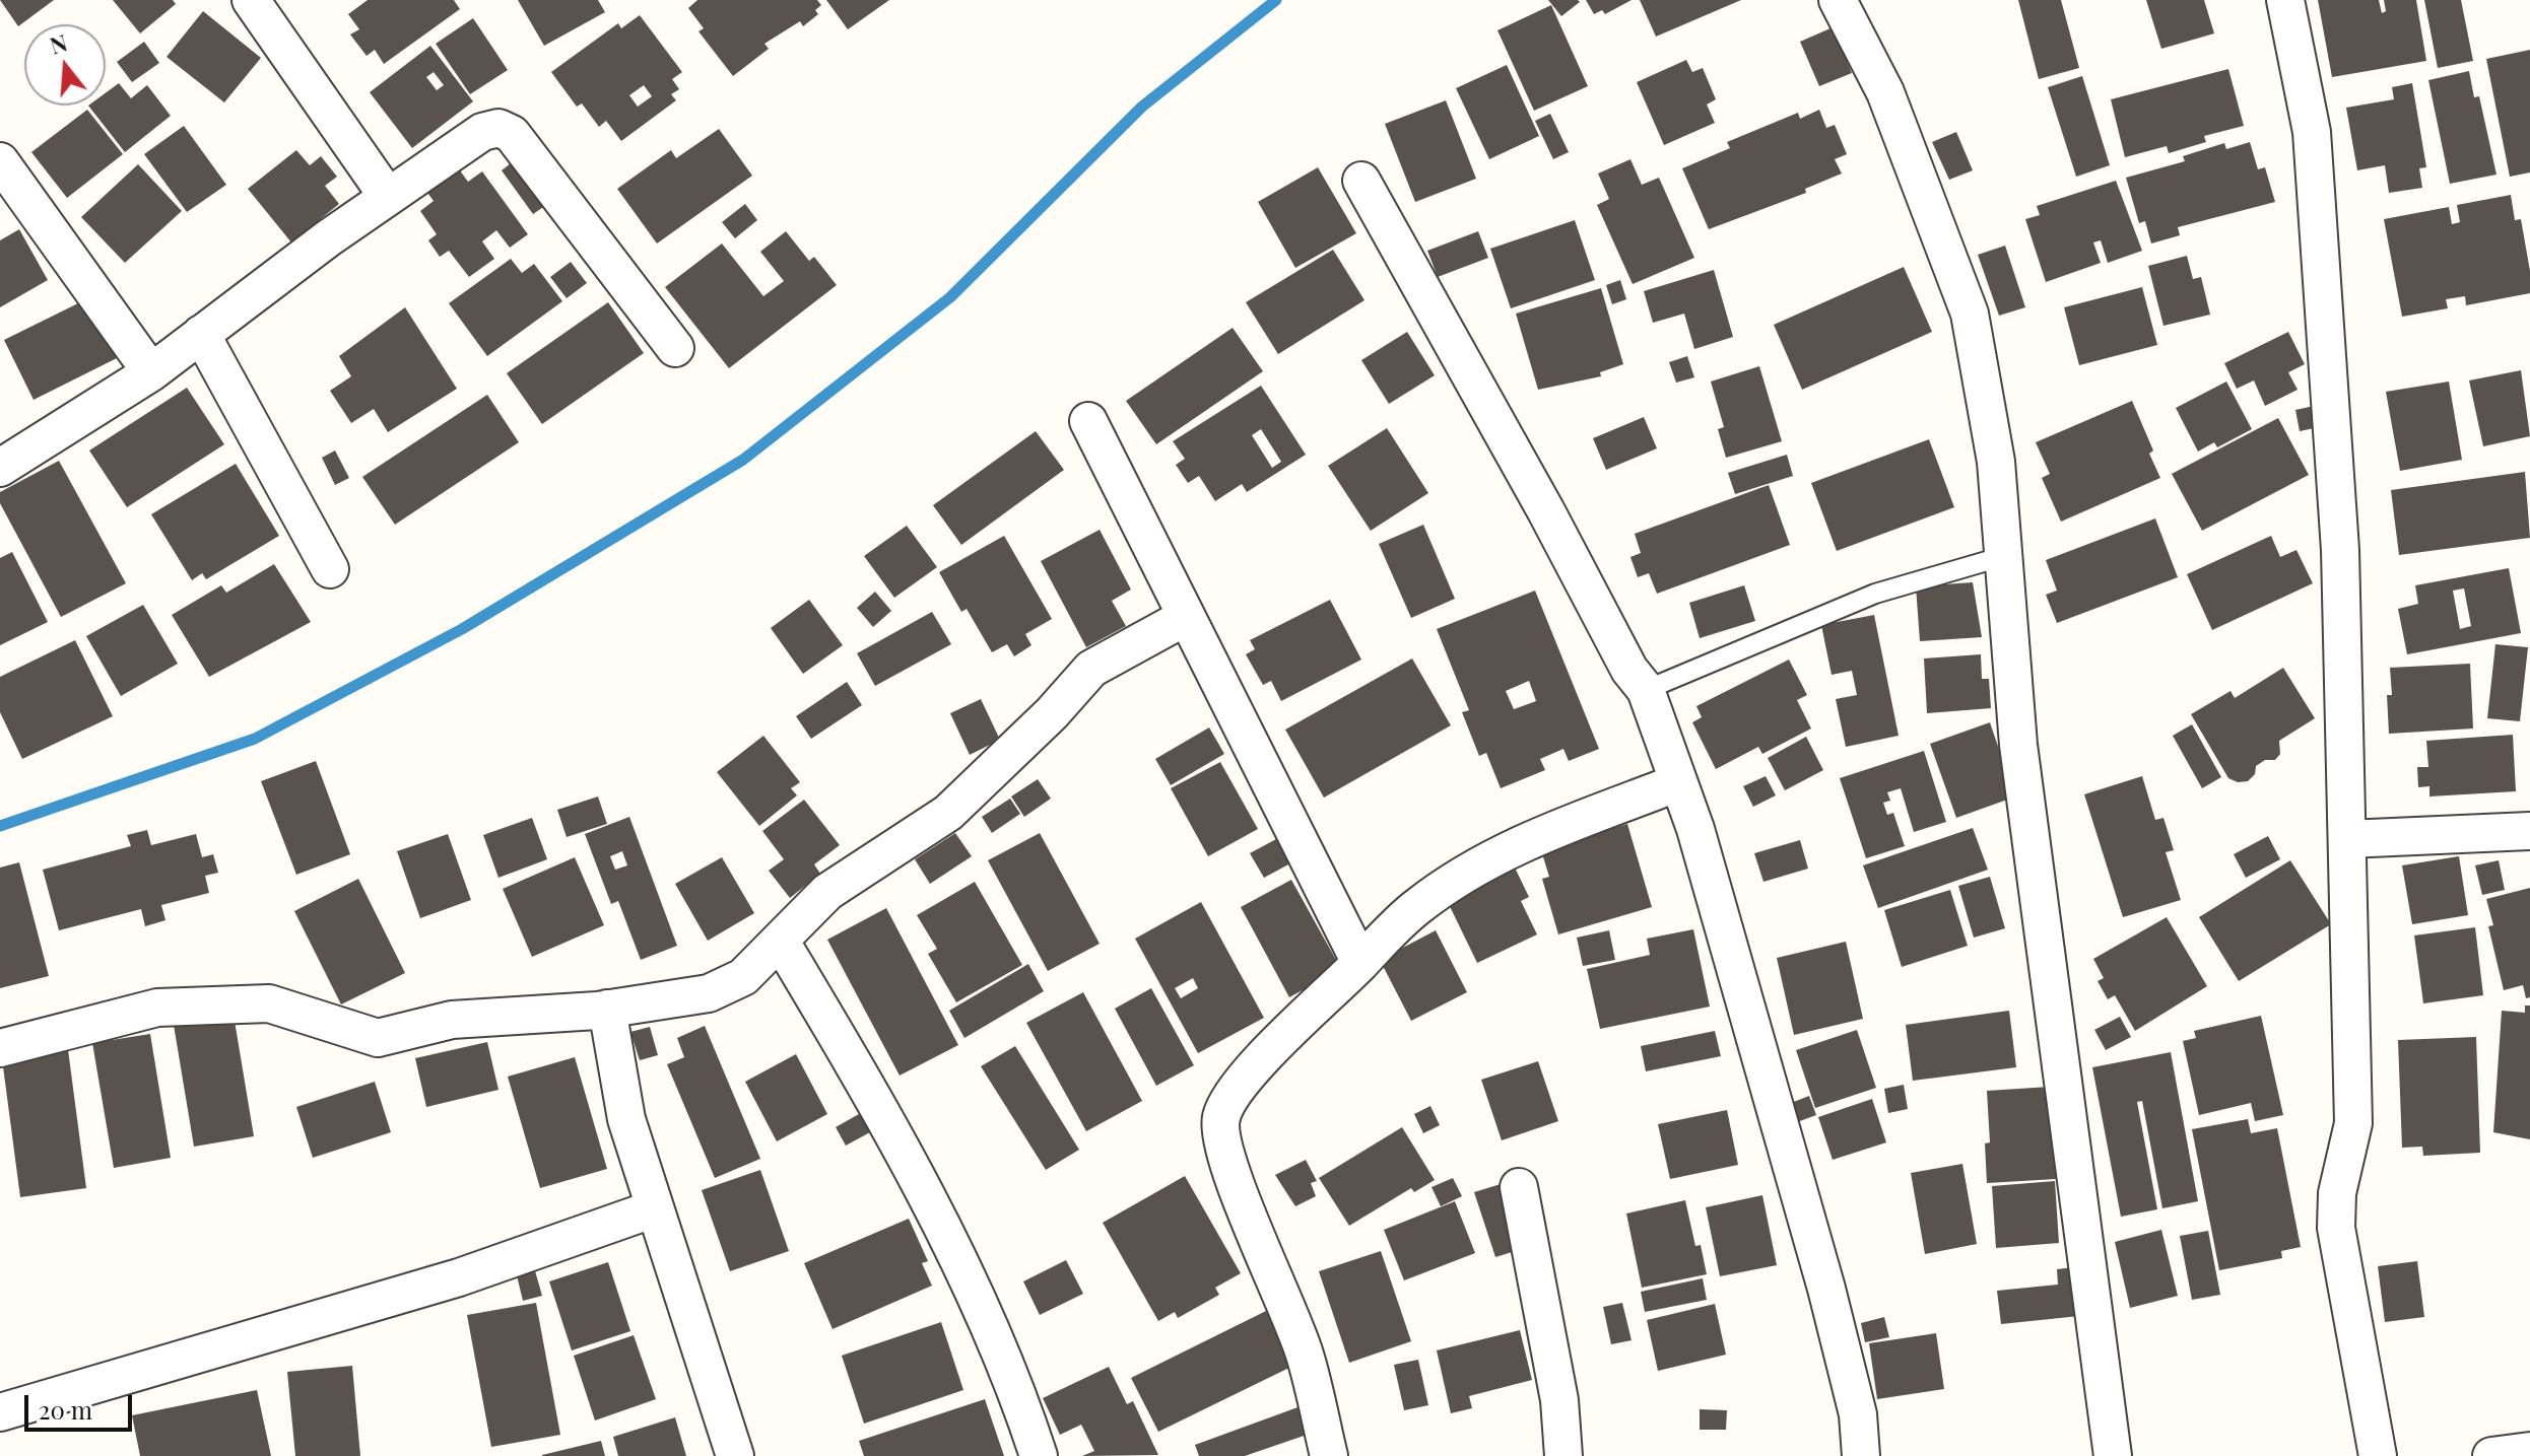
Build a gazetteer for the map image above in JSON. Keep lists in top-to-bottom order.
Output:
{
  "scale_bar": "20 m",
  "north": "top"
}
